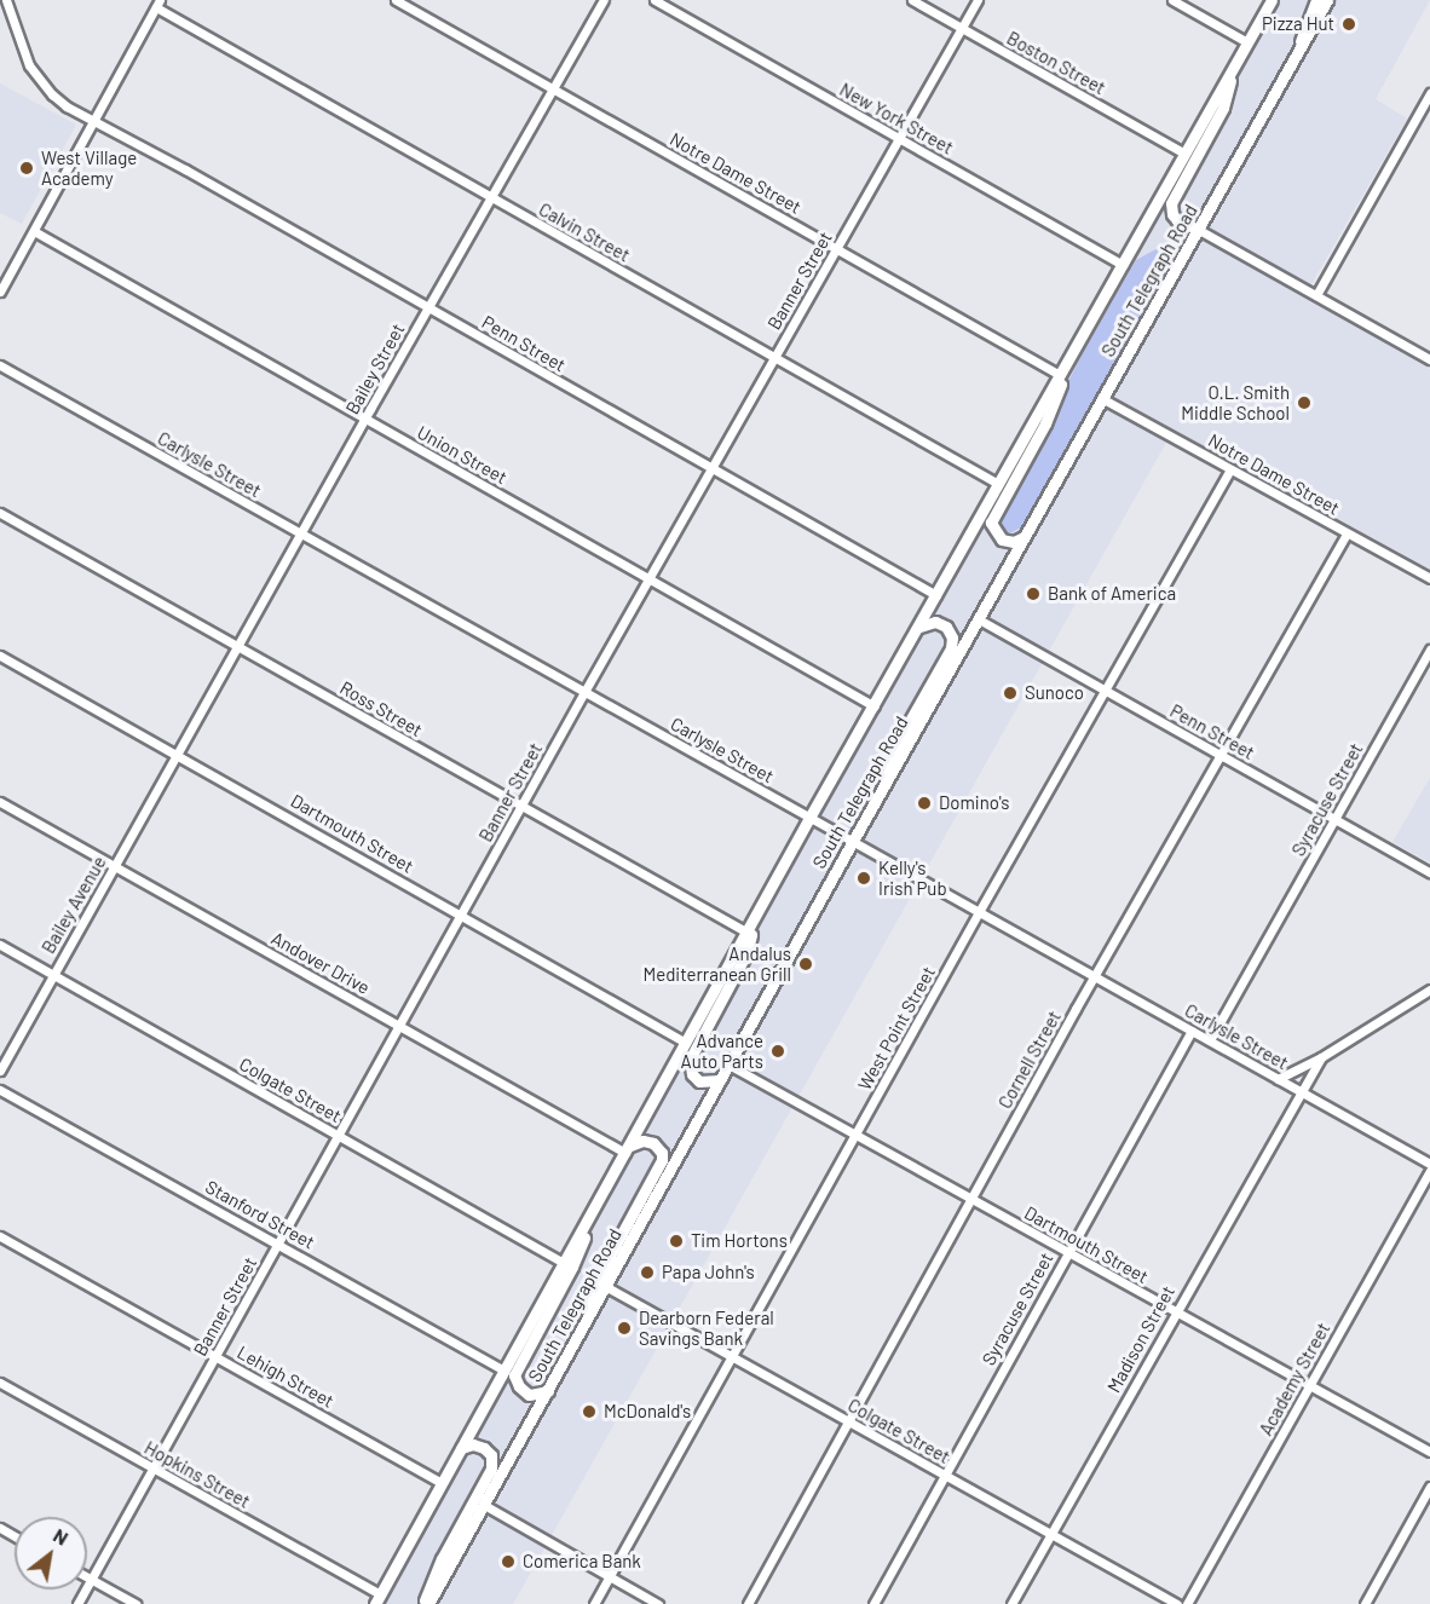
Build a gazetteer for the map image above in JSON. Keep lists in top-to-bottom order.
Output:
{
  "streets": {
    "main road": ["South Telegraph Road"],
    "street": [
      "Boston Street",
      "New York Street",
      "Notre Dame Street",
      "Calvin Street",
      "Banner Street",
      "Penn Street",
      "Bailey Street",
      "Union Street",
      "Carlysle Street",
      "Ross Street",
      "Syracuse Street",
      "Dartmouth Street",
      "Bailey Avenue",
      "Andover Drive",
      "West Point Street",
      "Cornell Street",
      "Colgate Street",
      "Stanford Street",
      "Madison Street",
      "Lehigh Street",
      "Academy Street",
      "Hopkins Street"
    ]
  },
  "crossings": [
    ["Boston Street", "Banner Street"],
    ["Boston Street", "South Telegraph Road"],
    ["New York Street", "Banner Street"],
    ["New York Street", "South Telegraph Road"],
    ["Notre Dame Street", "Banner Street"],
    ["Notre Dame Street", "South Telegraph Road"],
    ["Notre Dame Street", "Bailey Street"],
    ["Notre Dame Street", "West Point Street"],
    ["Notre Dame Street", "Cornell Street"],
    ["Calvin Street", "Banner Street"],
    ["Calvin Street", "South Telegraph Road"],
    ["Calvin Street", "Bailey Street"],
    ["Banner Street", "Penn Street"],
    ["Banner Street", "Union Street"],
    ["Banner Street", "Carlysle Street"],
    ["Banner Street", "Ross Street"],
    ["Banner Street", "Dartmouth Street"],
    ["Banner Street", "Andover Drive"],
    ["Banner Street", "Colgate Street"],
    ["Banner Street", "Stanford Street"],
    ["Banner Street", "Lehigh Street"],
    ["Banner Street", "Hopkins Street"],
    ["South Telegraph Road", "Penn Street"],
    ["South Telegraph Road", "Union Street"],
    ["South Telegraph Road", "Carlysle Street"],
    ["South Telegraph Road", "Ross Street"],
    ["South Telegraph Road", "Dartmouth Street"],
    ["South Telegraph Road", "Andover Drive"],
    ["South Telegraph Road", "Colgate Street"],
    ["South Telegraph Road", "Stanford Street"],
    ["South Telegraph Road", "Lehigh Street"],
    ["South Telegraph Road", "Hopkins Street"],
    ["Penn Street", "Bailey Street"],
    ["Penn Street", "Syracuse Street"],
    ["Penn Street", "West Point Street"],
    ["Penn Street", "Cornell Street"],
    ["Bailey Street", "Union Street"],
    ["Bailey Street", "Carlysle Street"],
    ["Bailey Street", "Ross Street"],
    ["Bailey Street", "Dartmouth Street"],
    ["Bailey Street", "Bailey Avenue"],
    ["Carlysle Street", "Syracuse Street"],
    ["Carlysle Street", "West Point Street"],
    ["Carlysle Street", "Cornell Street"],
    ["Carlysle Street", "Madison Street"],
    ["Syracuse Street", "Dartmouth Street"],
    ["Syracuse Street", "Colgate Street"],
    ["Dartmouth Street", "Bailey Avenue"],
    ["Dartmouth Street", "West Point Street"],
    ["Dartmouth Street", "Cornell Street"],
    ["Dartmouth Street", "Madison Street"],
    ["Dartmouth Street", "Academy Street"],
    ["Bailey Avenue", "Andover Drive"],
    ["Bailey Avenue", "Colgate Street"],
    ["West Point Street", "Colgate Street"],
    ["Cornell Street", "Colgate Street"],
    ["Colgate Street", "Madison Street"]
  ],
  "places": [
    "Pizza Hut",
    "West Village Academy",
    "O.L. Smith Middle School",
    "Bank of America",
    "Sunoco",
    "Domino's",
    "Kelly's Irish Pub",
    "Andalus Mediterranean Grill",
    "Advance Auto Parts",
    "Tim Hortons",
    "Papa John's",
    "Dearborn Federal Savings Bank",
    "McDonald's",
    "Comerica Bank"
  ],
  "north": "top right"
}
